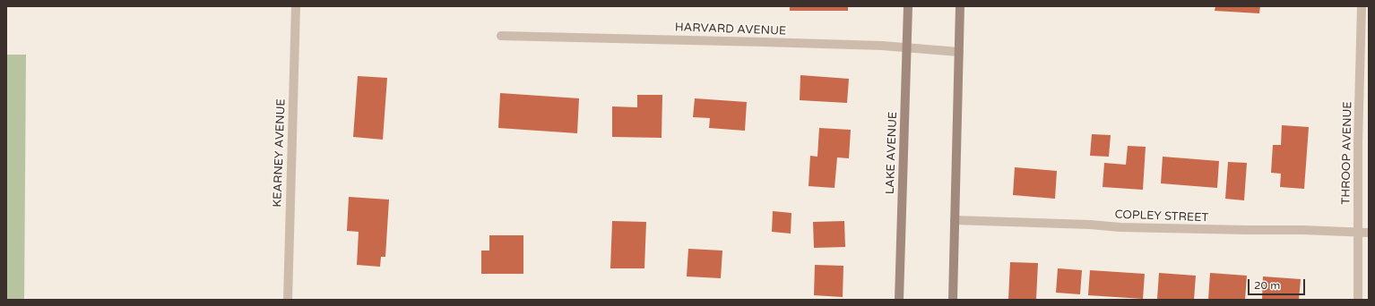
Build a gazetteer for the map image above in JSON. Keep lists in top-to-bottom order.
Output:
{
  "streets": {
    "main road": ["LAKE AVENUE"],
    "street": [
      "HARVARD AVENUE",
      "KEARNEY AVENUE",
      "THROOP AVENUE",
      "COPLEY STREET"
    ]
  },
  "crossings": [
    ["HARVARD AVENUE", "LAKE AVENUE"],
    ["THROOP AVENUE", "COPLEY STREET"]
  ],
  "scale_bar": "20 m"
}
